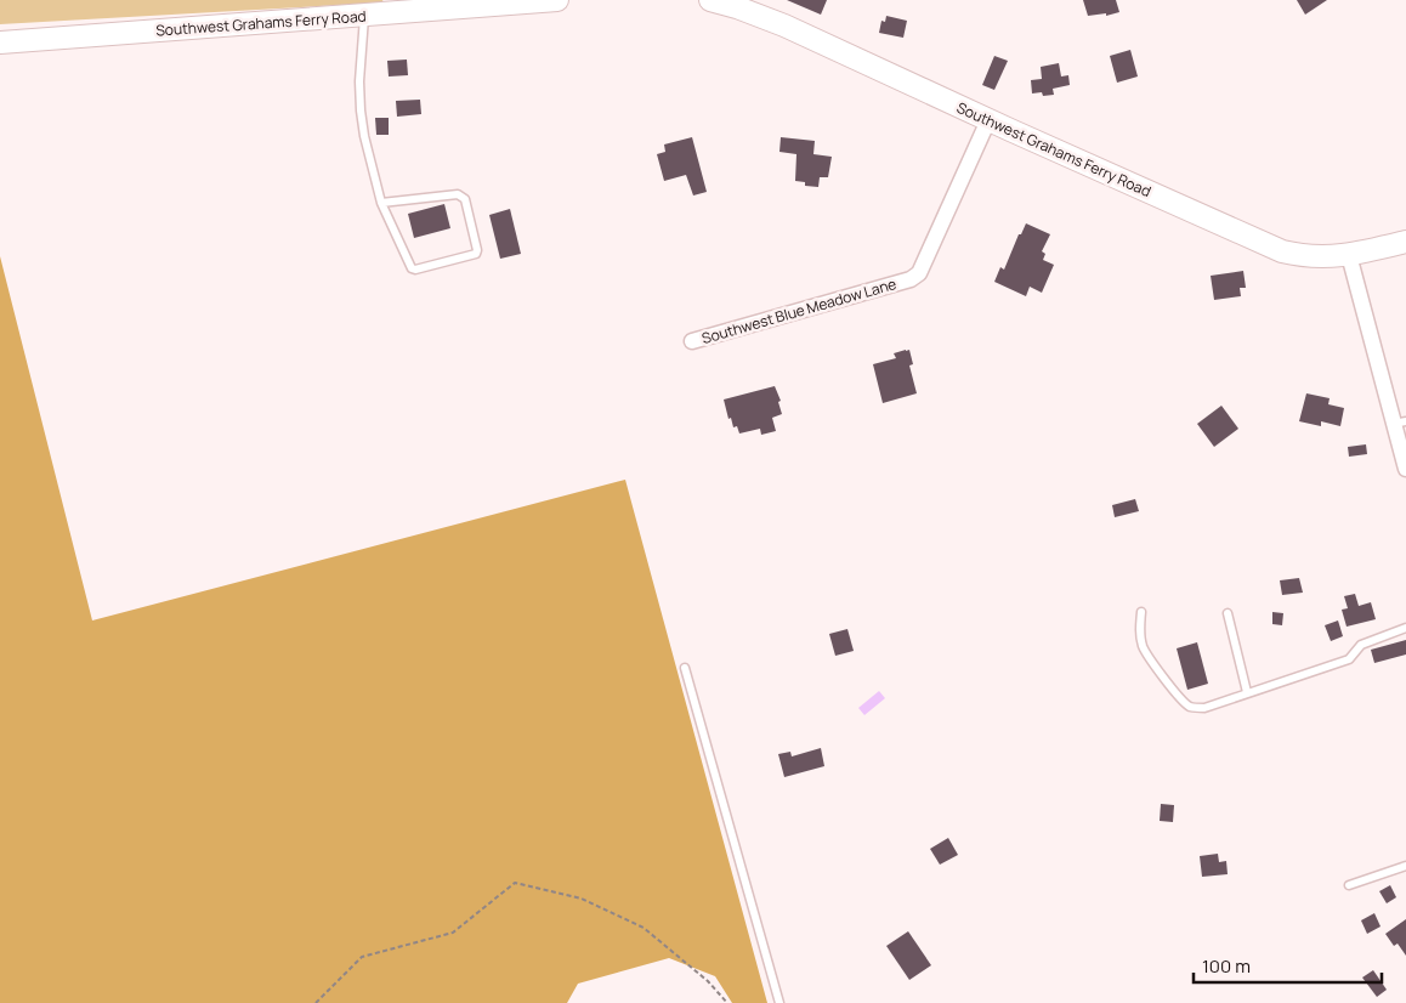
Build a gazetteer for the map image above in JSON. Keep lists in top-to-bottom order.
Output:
{
  "streets": {
    "main road": ["Southwest Grahams Ferry Road"],
    "street": ["Southwest Blue Meadow Lane"]
  },
  "crossings": [
    ["Southwest Grahams Ferry Road", "Southwest Blue Meadow Lane"]
  ],
  "scale_bar": "100 m"
}
